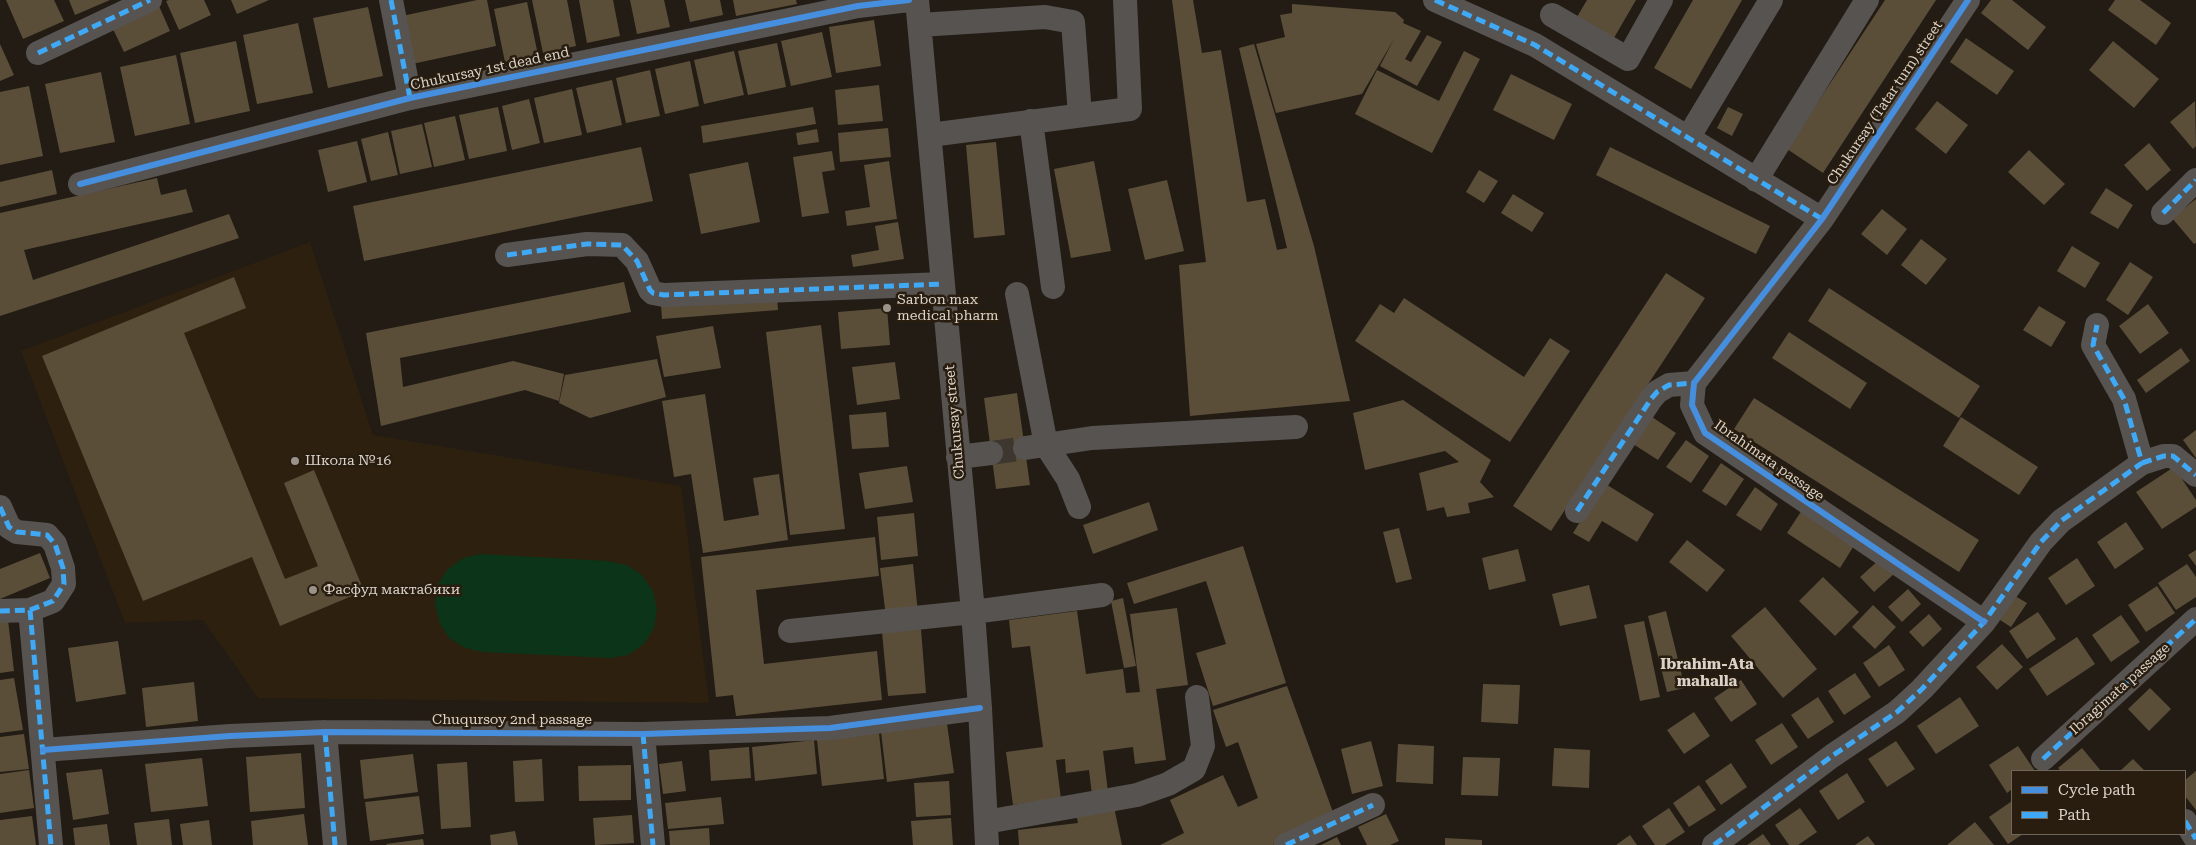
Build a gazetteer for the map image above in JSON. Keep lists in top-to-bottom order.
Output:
{
  "streets": {
    "street": [
      "Chukursay 1st dead end",
      "Chukursay (Tatar turn) street",
      "Chukursay street",
      "Ibrahimаta passage",
      "Ibragimаta passage",
      "Chuqursoy 2nd passage"
    ]
  },
  "crossings": [
    ["Chukursay street", "Chuqursoy 2nd passage"]
  ],
  "districts": ["Ibrahim-Аta mahalla"],
  "places": ["Sarbon max medical pharm", "Школа №16", "Фасфуд мактабики"],
  "legend": ["Cycle path", "Path"]
}
